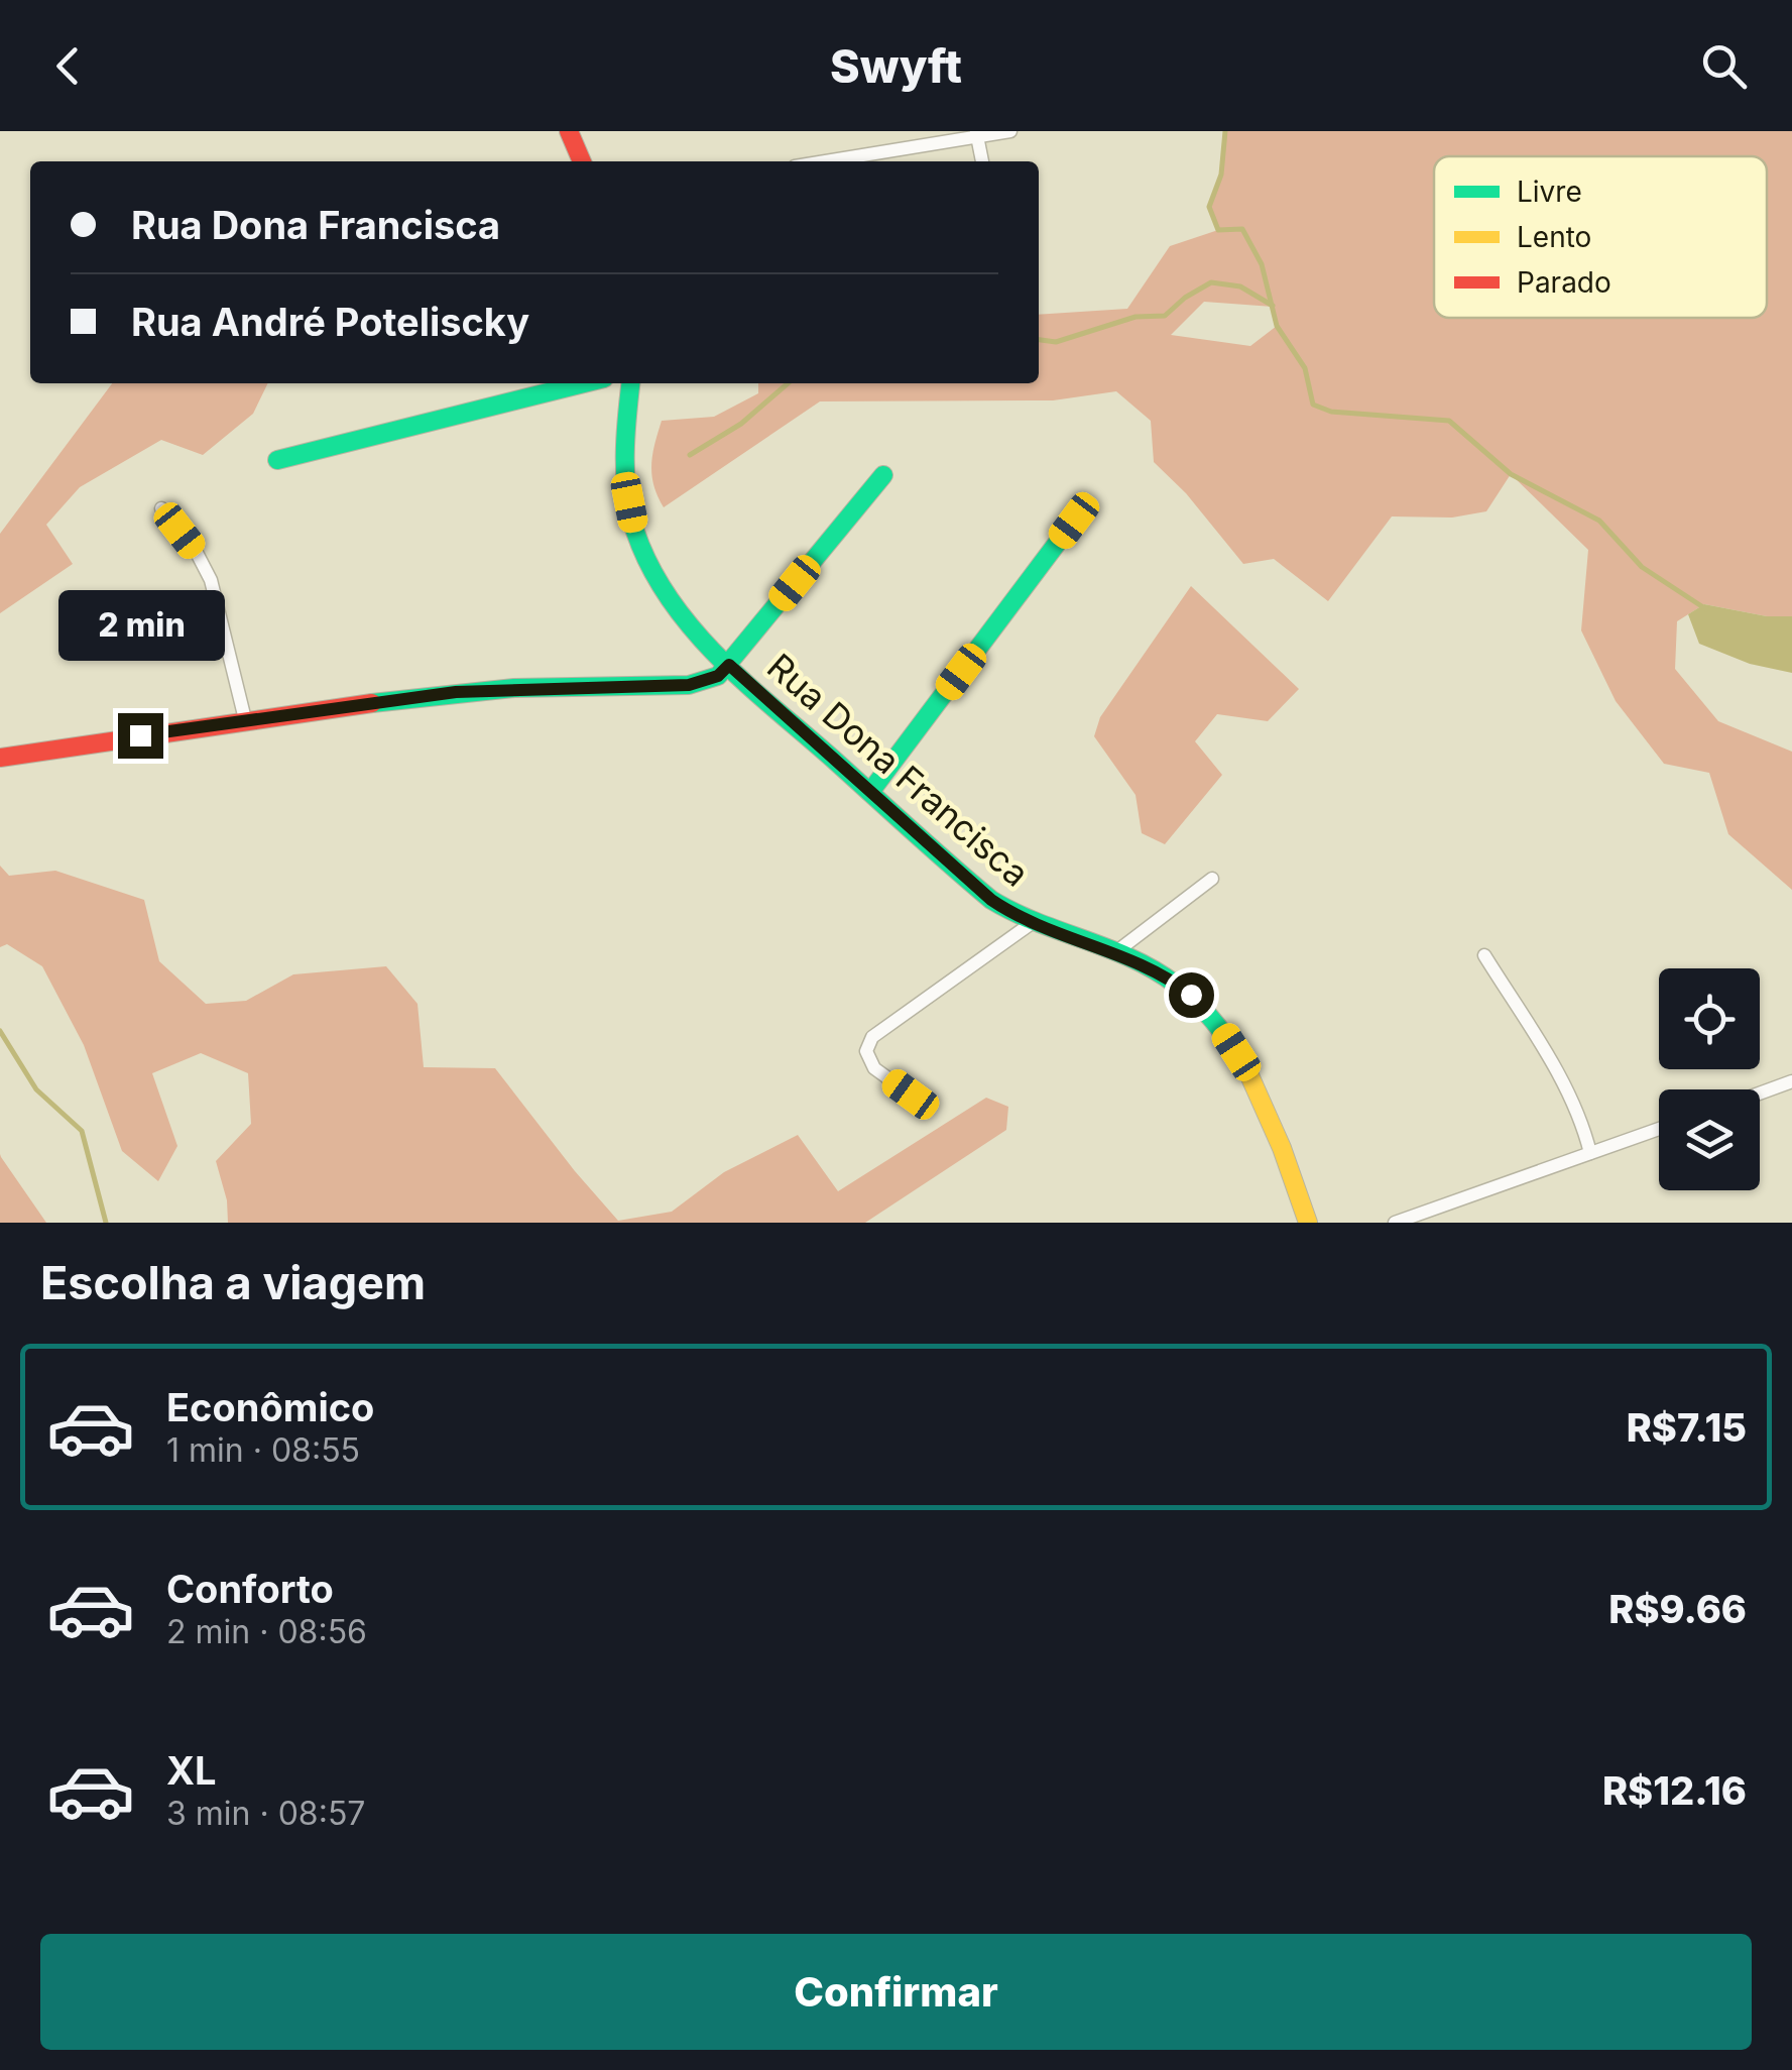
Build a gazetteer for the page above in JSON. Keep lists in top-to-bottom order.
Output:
{
  "streets": {
    "street": ["Rua Dona Francisca"]
  },
  "legend": ["Livre", "Lento", "Parado"],
  "page": {
    "header": "Swyft",
    "banner": ["Rua Dona Francisca", "Rua André Poteliscky"],
    "bubble": "2 min",
    "heading": "Escolha a viagem",
    "list": [
      {
        "name": "Econômico",
        "note": "1 min · 08:55",
        "value": "R$7.15"
      },
      {
        "name": "Conforto",
        "note": "2 min · 08:56",
        "value": "R$9.66"
      },
      {
        "name": "XL",
        "note": "3 min · 08:57",
        "value": "R$12.16"
      }
    ],
    "buttons": "Confirmar"
  }
}
